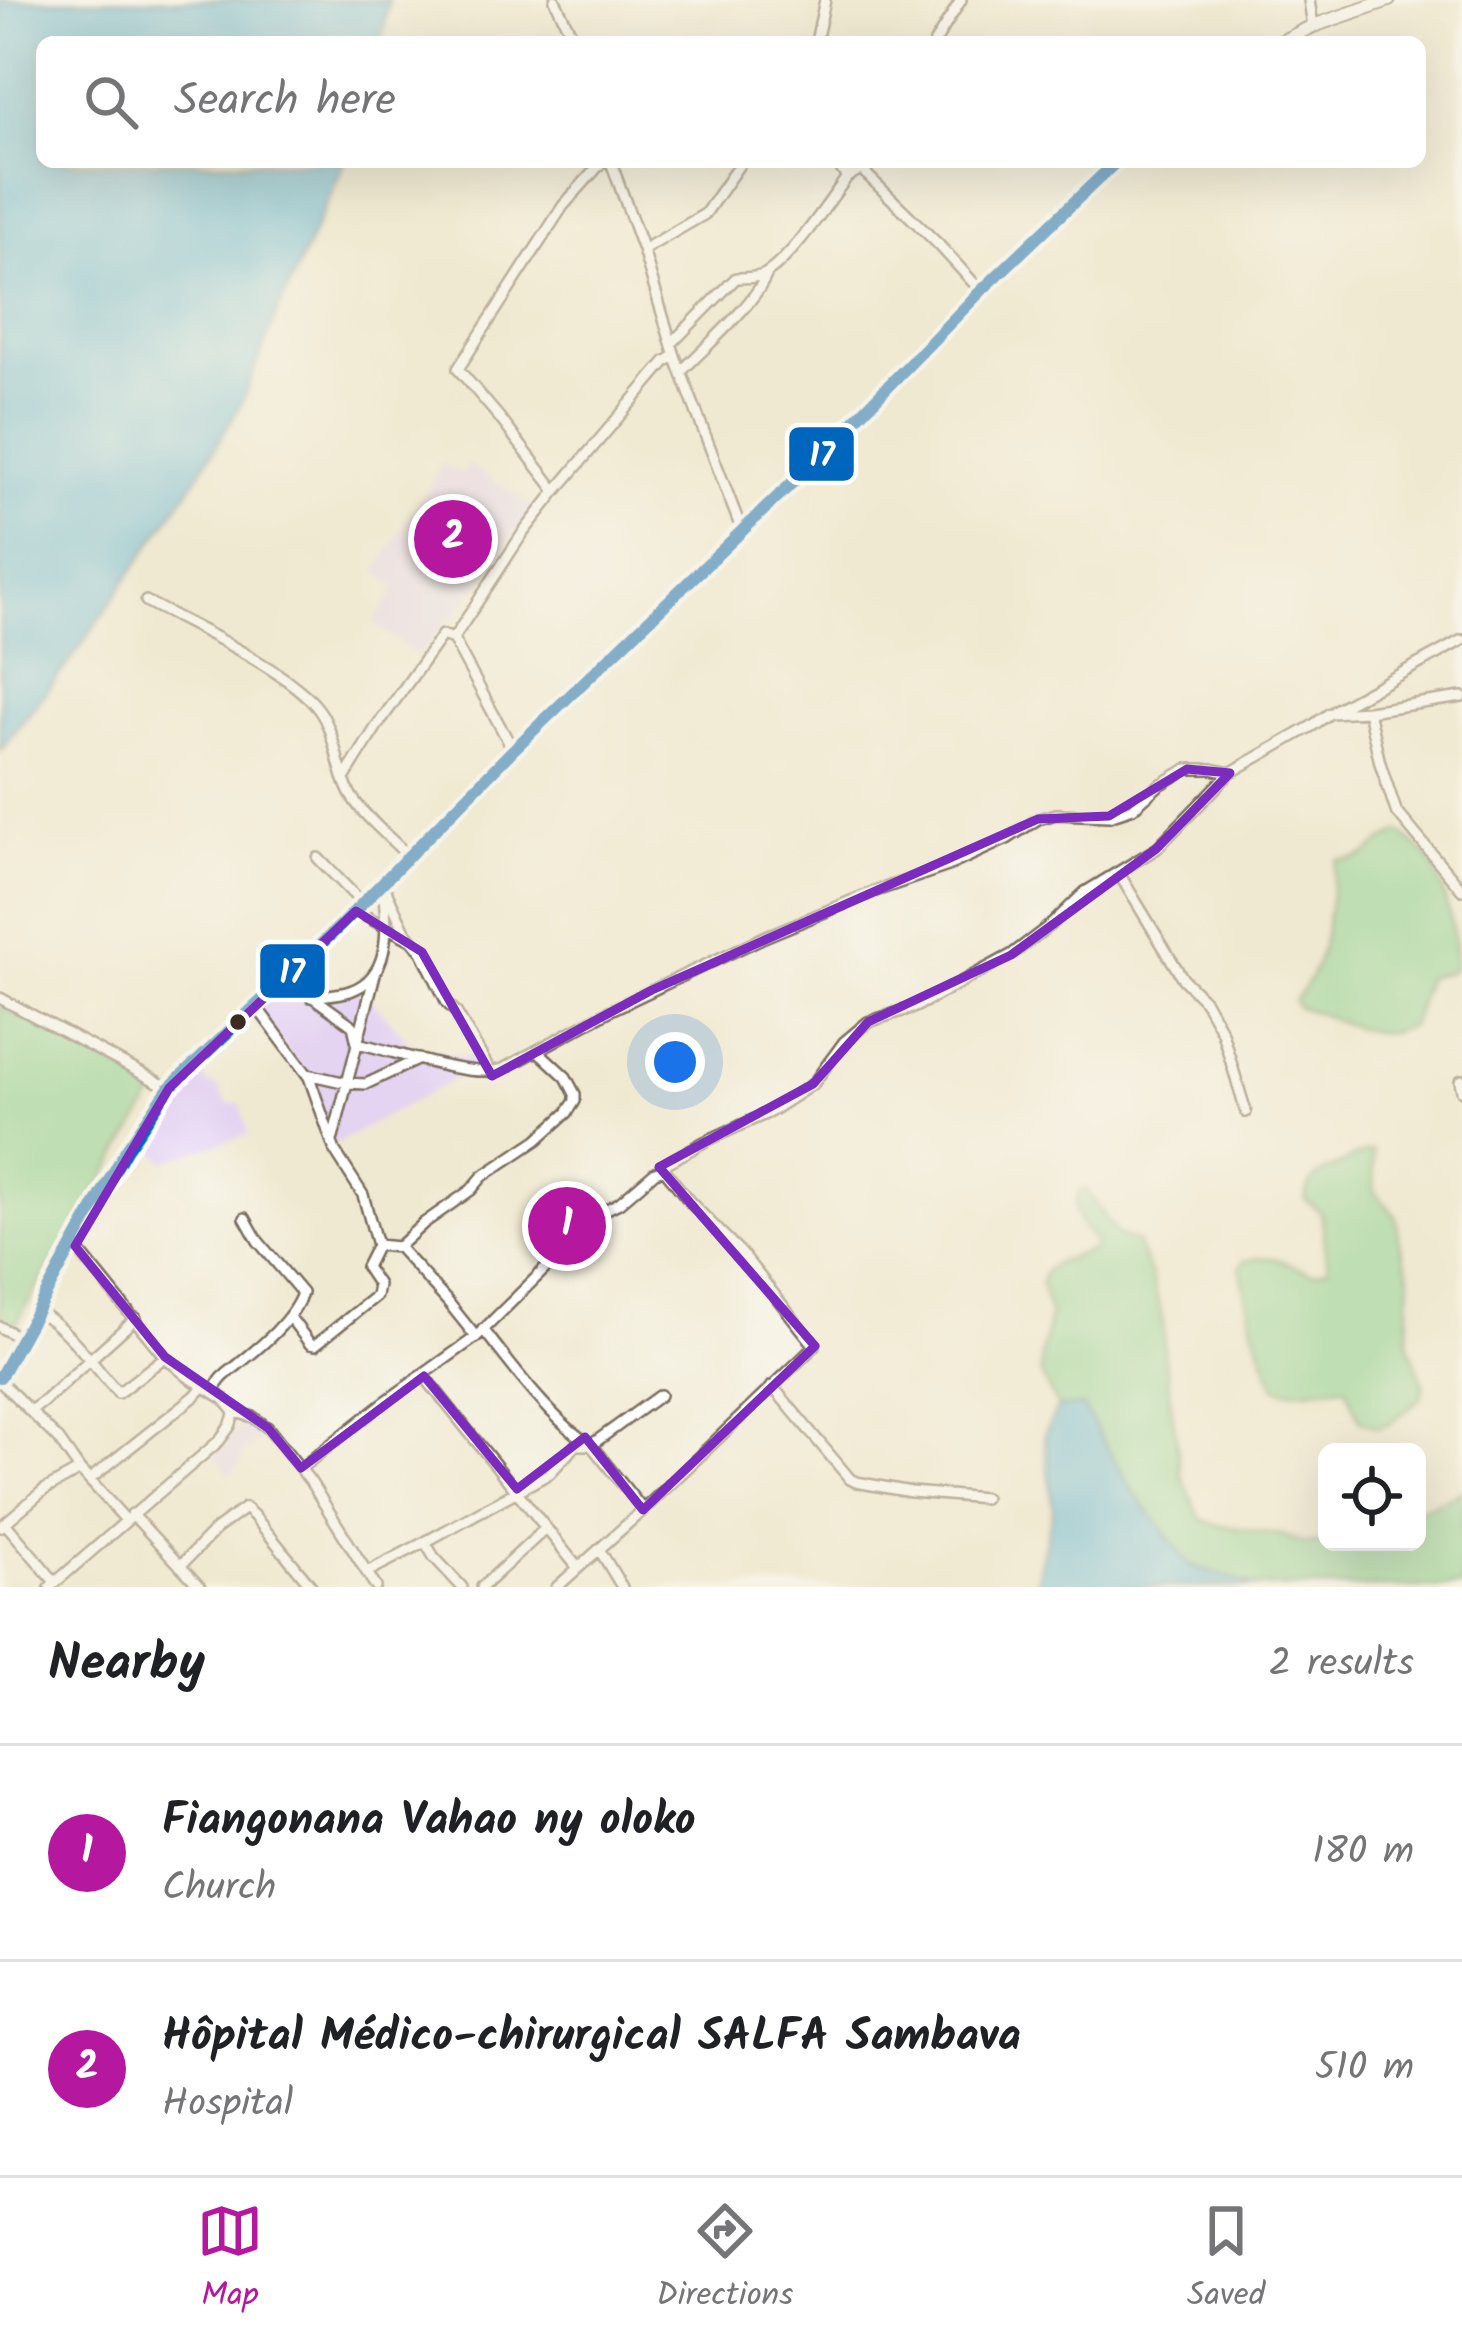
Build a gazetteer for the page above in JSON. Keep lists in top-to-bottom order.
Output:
{
  "lines": ["transit line 17"],
  "page": {
    "search": "Search here",
    "pins": ["2", "1"],
    "heading": ["Nearby", "2 results"],
    "list": [
      {
        "mark": "1",
        "name": "Fiangonana Vahao ny oloko",
        "note": "Church",
        "value": "180 m"
      },
      {
        "mark": "2",
        "name": "Hôpital Médico-chirurgical SALFA Sambava",
        "note": "Hospital",
        "value": "510 m"
      }
    ],
    "nav": ["Map", "Directions", "Saved"]
  }
}
